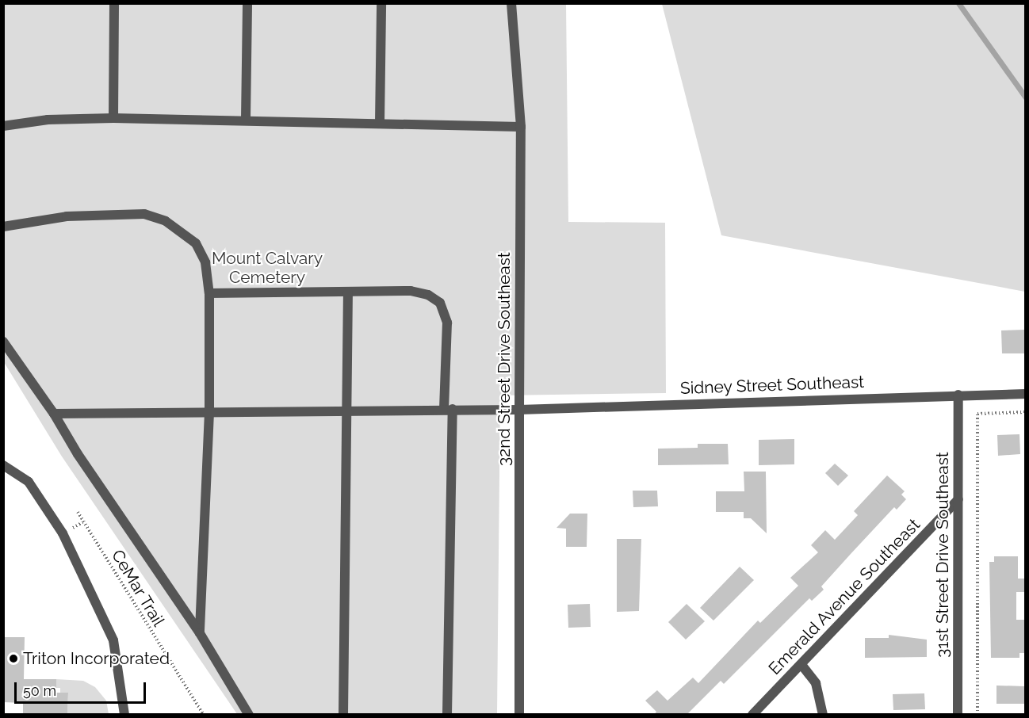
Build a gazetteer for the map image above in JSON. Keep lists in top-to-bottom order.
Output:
{
  "streets": {
    "street": [
      "32nd Street Drive Southeast",
      "Sidney Street Southeast",
      "31st Street Drive Southeast",
      "Emerald Avenue Southeast"
    ],
    "path": ["CeMar Trail"]
  },
  "crossings": [
    ["32nd Street Drive Southeast", "Sidney Street Southeast"],
    ["Sidney Street Southeast", "31st Street Drive Southeast"],
    ["31st Street Drive Southeast", "Emerald Avenue Southeast"]
  ],
  "parks": ["Mount Calvary Cemetery"],
  "places": ["Triton Incorporated"],
  "scale_bar": "50 m"
}
